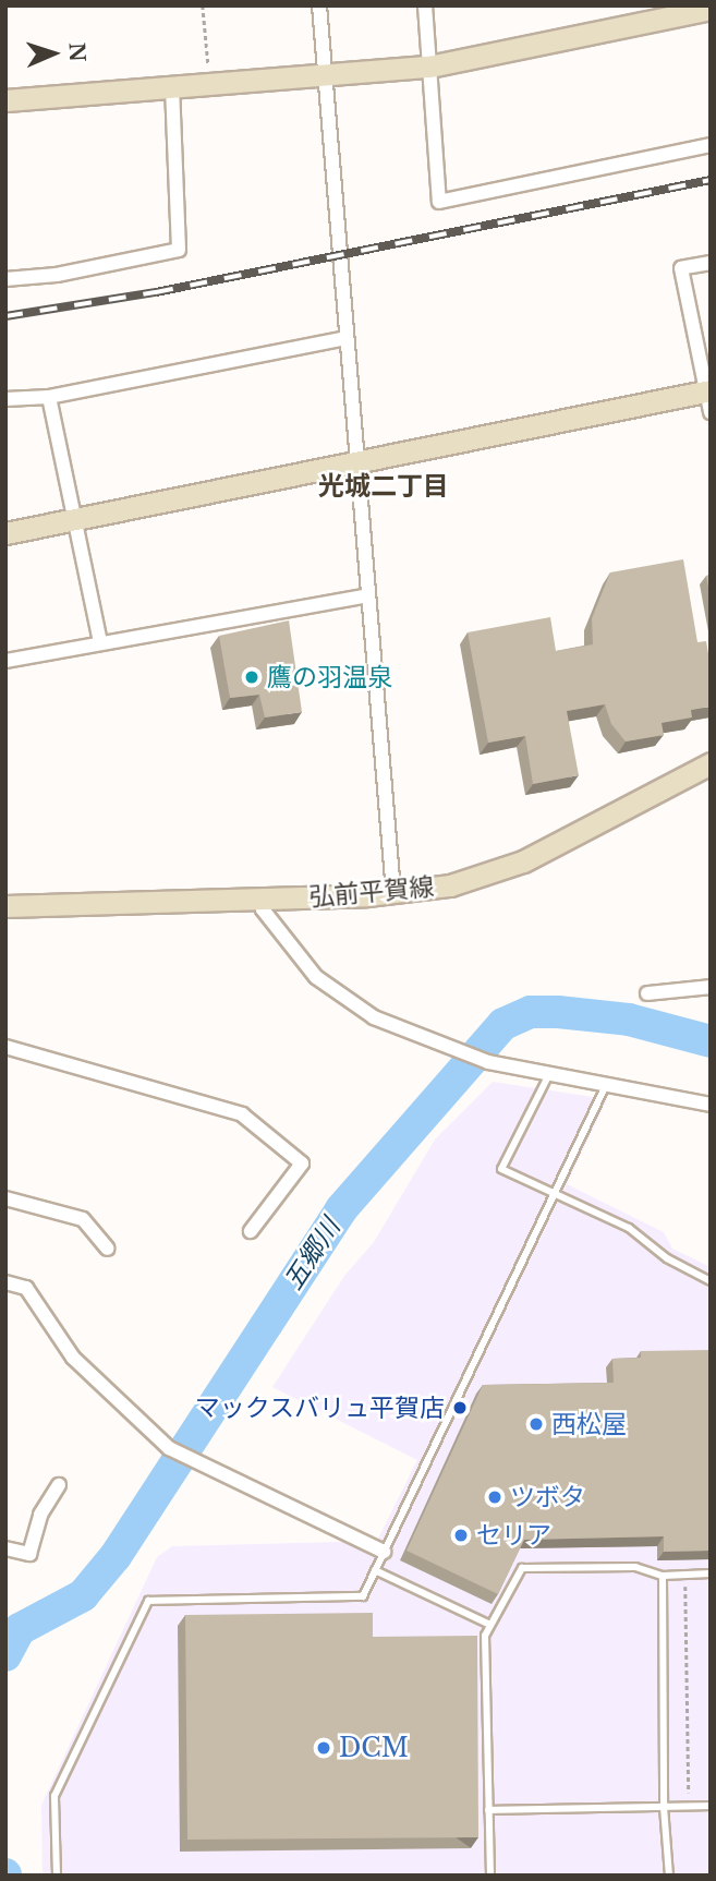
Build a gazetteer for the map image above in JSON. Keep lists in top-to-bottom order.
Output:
{
  "streets": {
    "street": ["弘前平賀線"]
  },
  "districts": ["光城二丁目"],
  "water": ["五郷川"],
  "places": [
    "鷹の羽温泉",
    "マックスバリュ平賀店",
    "西松屋",
    "ツボタ",
    "セリア",
    "DCM"
  ],
  "north": "right"
}
